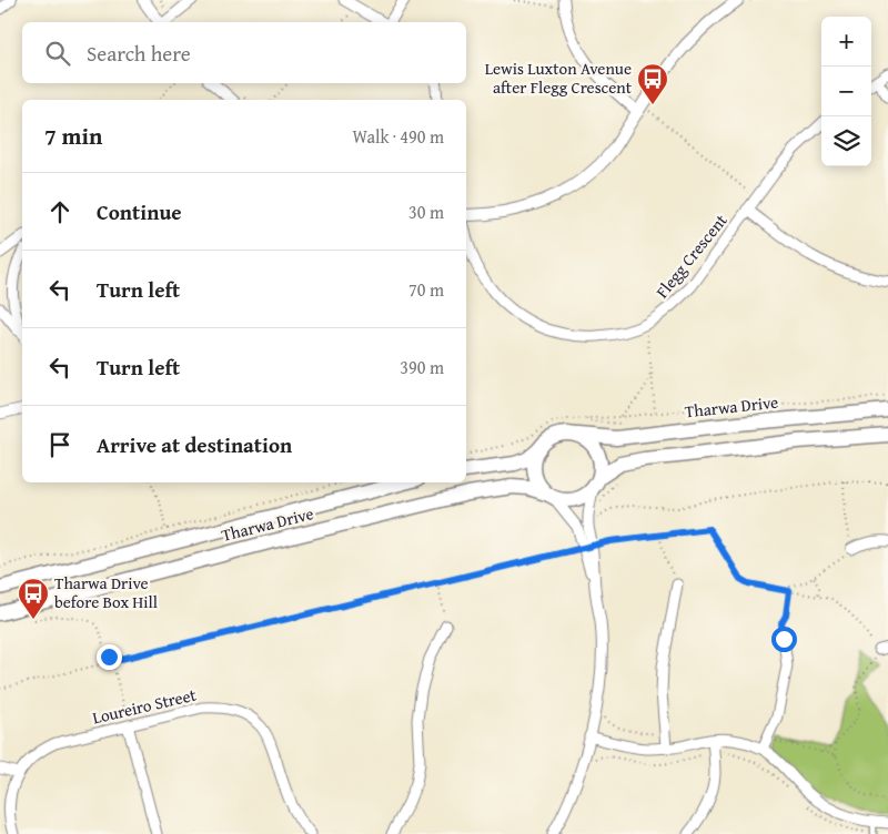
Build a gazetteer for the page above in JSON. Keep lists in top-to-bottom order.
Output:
{
  "streets": {
    "main road": ["Tharwa Drive"],
    "street": ["Flegg Crescent", "Loureiro Street"]
  },
  "places": {
    "bus stop": ["Lewis Luxton Avenue after Flegg Crescent", "Tharwa Drive before Box Hill"]
  },
  "page": {
    "map_buttons": ["+", "−"],
    "search": "Search here",
    "heading": ["7 min", "Walk · 490 m"],
    "list": [
      ["Continue", "30 m"],
      ["Turn left", "70 m"],
      ["Turn left", "390 m"],
      "Arrive at destination"
    ]
  }
}
